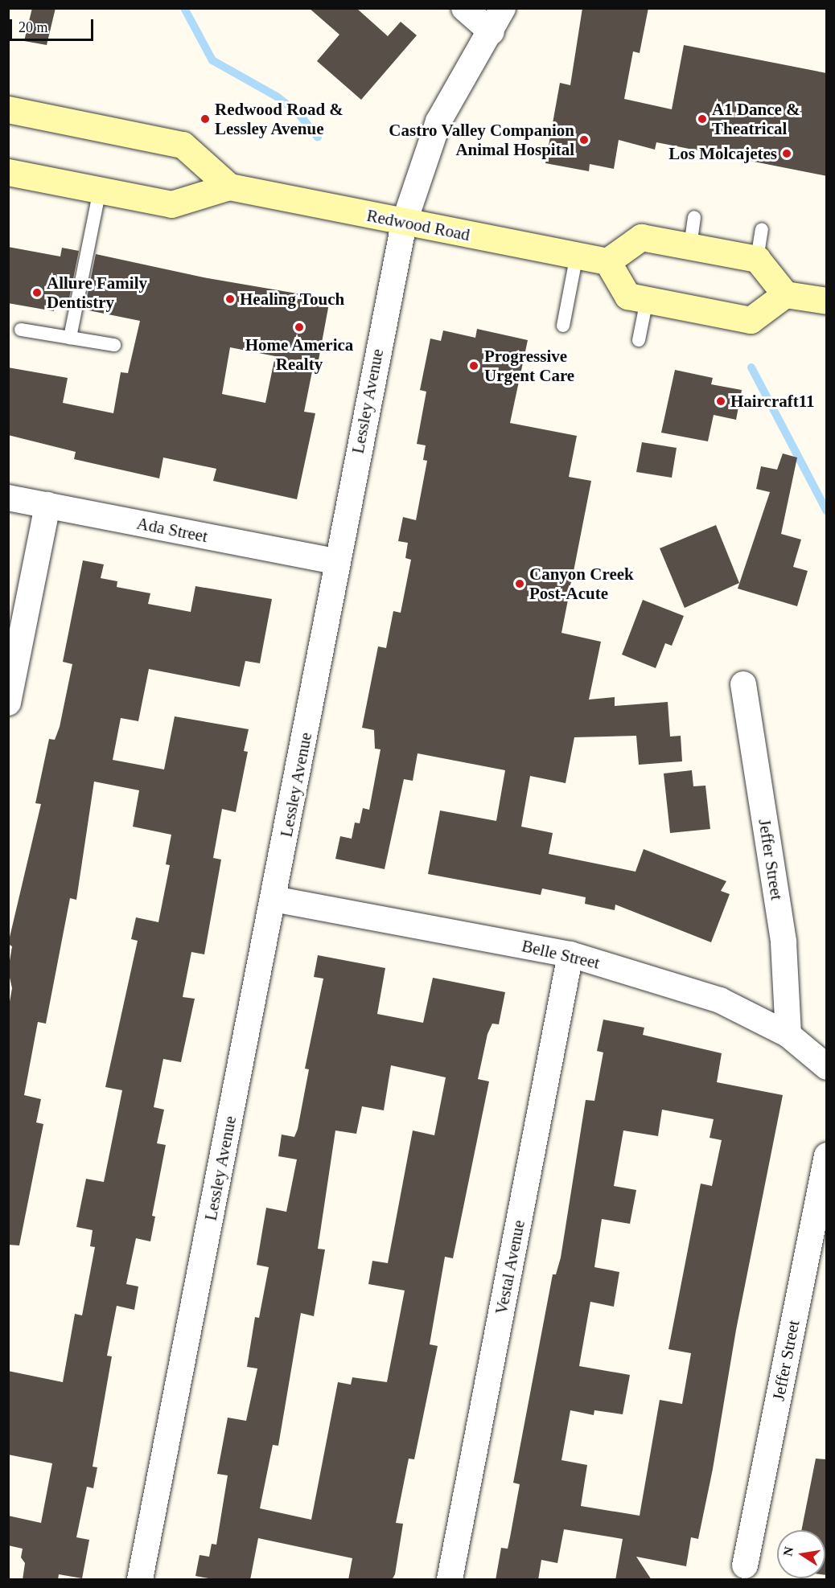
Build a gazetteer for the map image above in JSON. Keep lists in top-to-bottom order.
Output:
{
  "streets": {
    "main road": ["Redwood Road"],
    "street": [
      "Lessley Avenue",
      "Ada Street",
      "Jeffer Street",
      "Belle Street",
      "Vestal Avenue"
    ]
  },
  "crossings": [
    ["Redwood Road", "Lessley Avenue"],
    ["Lessley Avenue", "Ada Street"],
    ["Lessley Avenue", "Belle Street"],
    ["Jeffer Street", "Belle Street"],
    ["Belle Street", "Vestal Avenue"]
  ],
  "places": [
    "Redwood Road & Lessley Avenue",
    "A1 Dance & Theatrical",
    "Castro Valley Companion Animal Hospital",
    "Los Molcajetes",
    "Allure Family Dentistry",
    "Healing Touch",
    "Home America Realty",
    "Progressive Urgent Care",
    "Haircraft11",
    "Canyon Creek Post-Acute"
  ],
  "scale_bar": "20 m",
  "north": "left"
}
